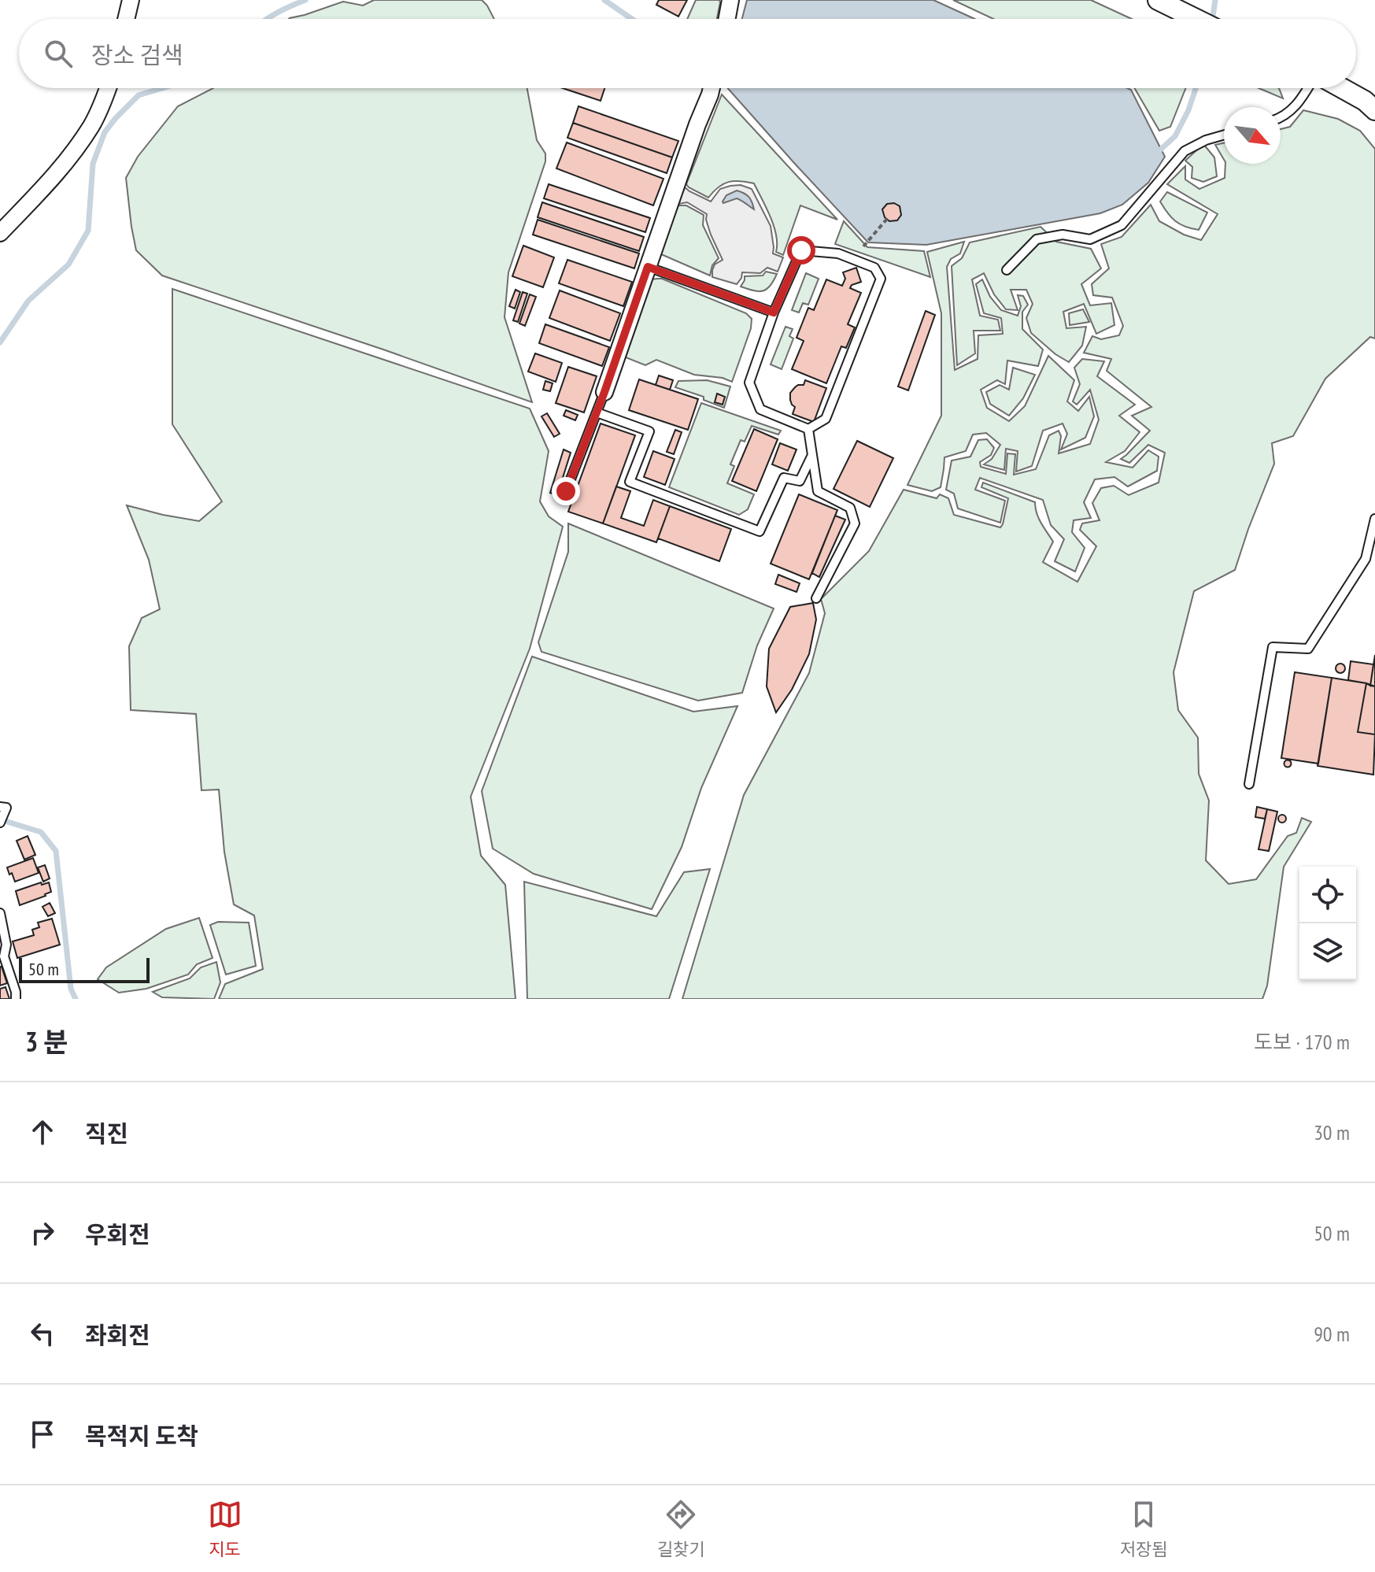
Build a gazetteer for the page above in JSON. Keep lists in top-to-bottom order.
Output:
{
  "scale_bar": "50 m",
  "north": "bottom right",
  "page": {
    "search": "장소 검색",
    "scale": "50 m",
    "heading": ["3 분", "도보 · 170 m"],
    "list": [
      ["직진", "30 m"],
      ["우회전", "50 m"],
      ["좌회전", "90 m"],
      "목적지 도착"
    ],
    "nav": ["지도", "길찾기", "저장됨"]
  }
}
